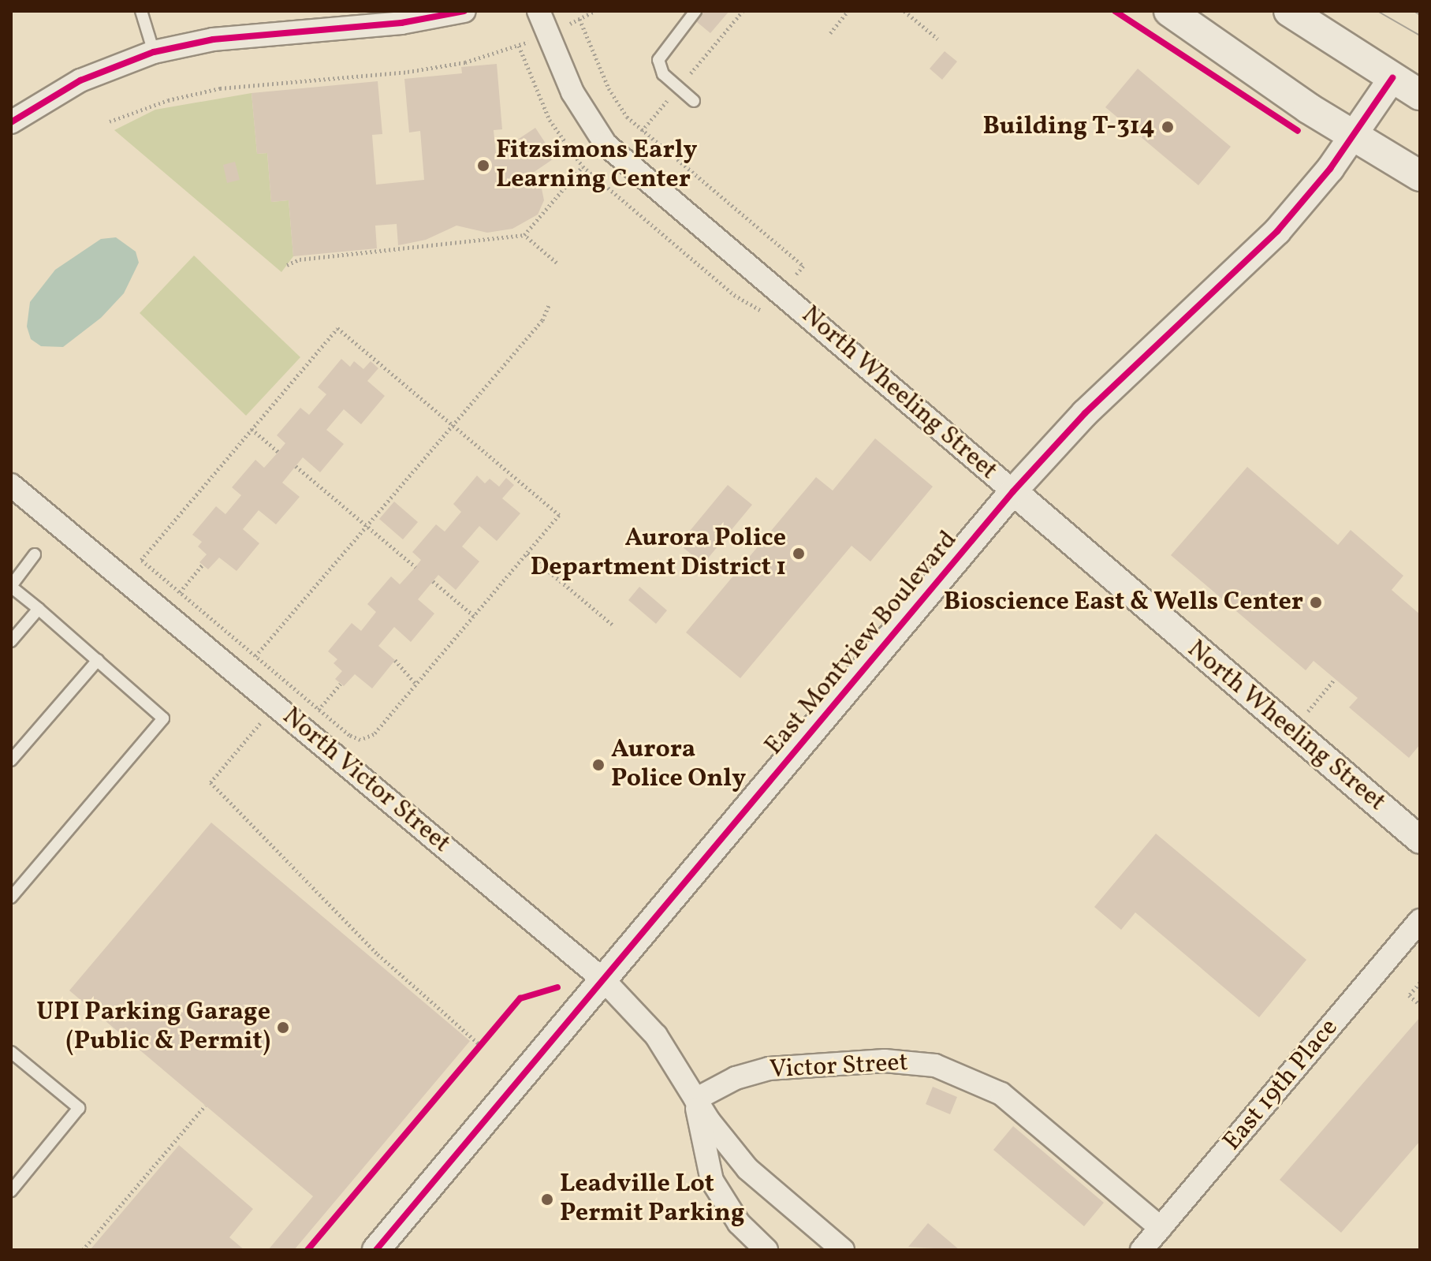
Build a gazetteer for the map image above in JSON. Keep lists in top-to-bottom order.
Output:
{
  "streets": {
    "street": [
      "North Wheeling Street",
      "East Montview Boulevard",
      "North Victor Street",
      "Victor Street",
      "East 19th Place"
    ]
  },
  "crossings": [
    ["North Wheeling Street", "East Montview Boulevard"],
    ["East Montview Boulevard", "North Victor Street"],
    ["North Victor Street", "Victor Street"],
    ["Victor Street", "East 19th Place"]
  ],
  "places": [
    "Building T-314",
    "Fitzsimons Early Learning Center",
    "Aurora Police Department District 1",
    "Bioscience East & Wells Center",
    "Aurora Police Only",
    "UPI Parking Garage (Public & Permit)",
    "Leadville Lot Permit Parking"
  ]
}
